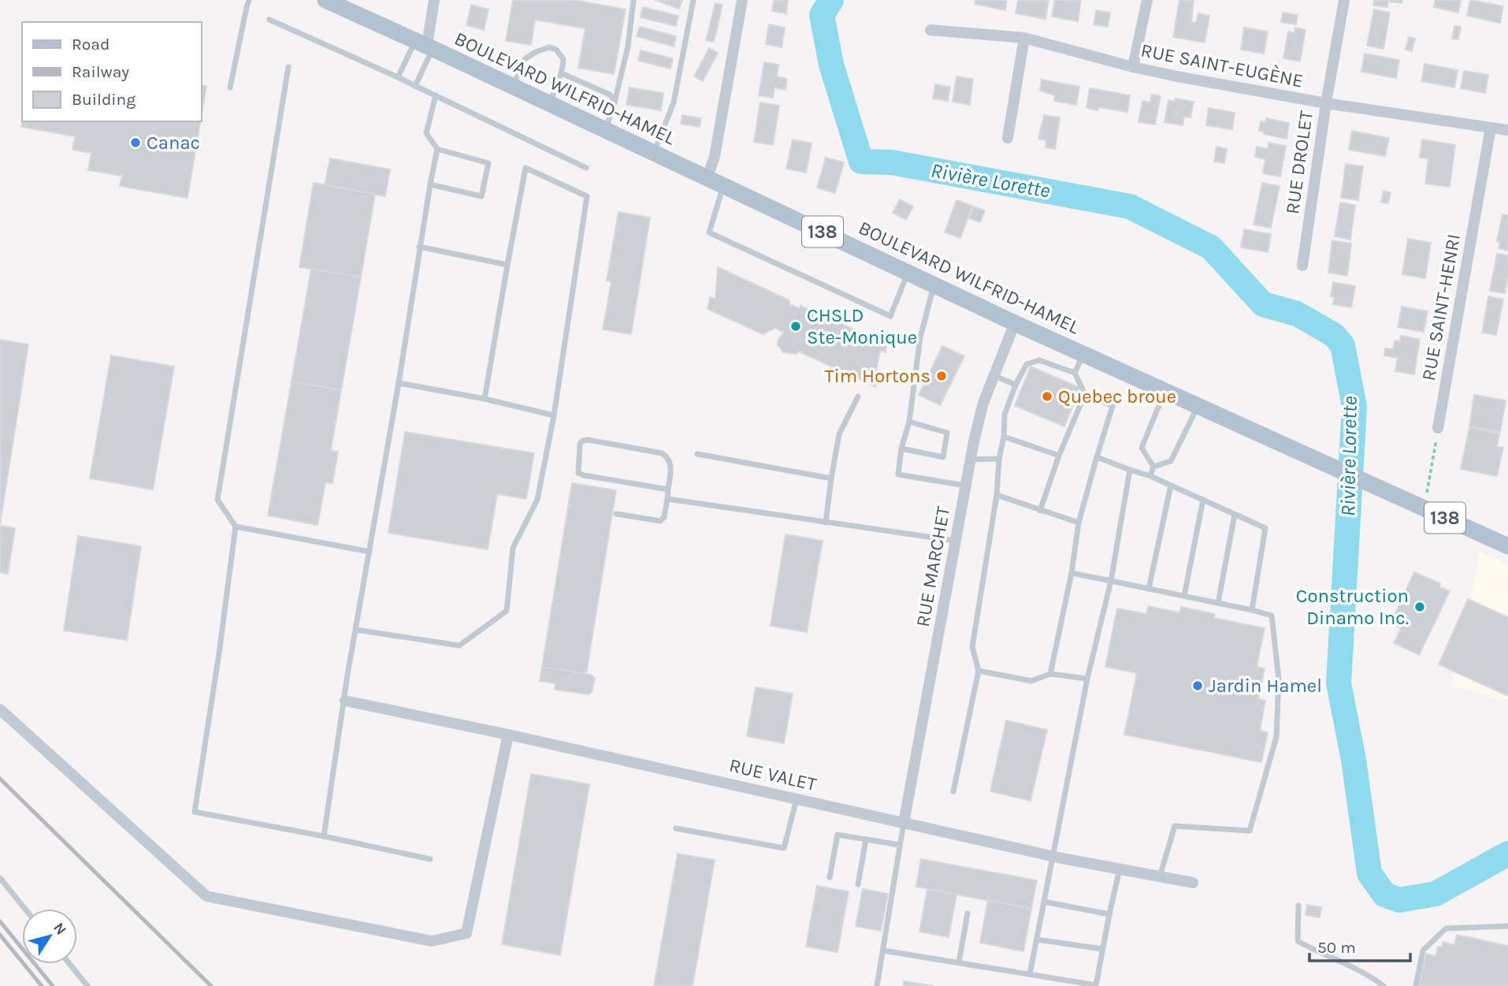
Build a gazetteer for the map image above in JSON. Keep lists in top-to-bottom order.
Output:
{
  "streets": {
    "main road": ["BOULEVARD WILFRID-HAMEL", "138"],
    "street": [
      "RUE SAINT-EUGÈNE",
      "RUE DROLET",
      "RUE SAINT-HENRI",
      "RUE MARCHET",
      "RUE VALET"
    ]
  },
  "crossings": [
    ["RUE SAINT-EUGÈNE", "RUE DROLET"],
    ["RUE SAINT-EUGÈNE", "RUE SAINT-HENRI"],
    ["BOULEVARD WILFRID-HAMEL", "RUE MARCHET"],
    ["RUE MARCHET", "RUE VALET"]
  ],
  "water": ["Rivière Lorette"],
  "places": [
    "Canac",
    "CHSLD Ste-Monique",
    "Tim Hortons",
    "Quebec broue",
    "Construction Dinamo Inc.",
    "Jardin Hamel"
  ],
  "legend": ["Road", "Railway", "Building"],
  "scale_bar": "50 m",
  "north": "top right"
}
